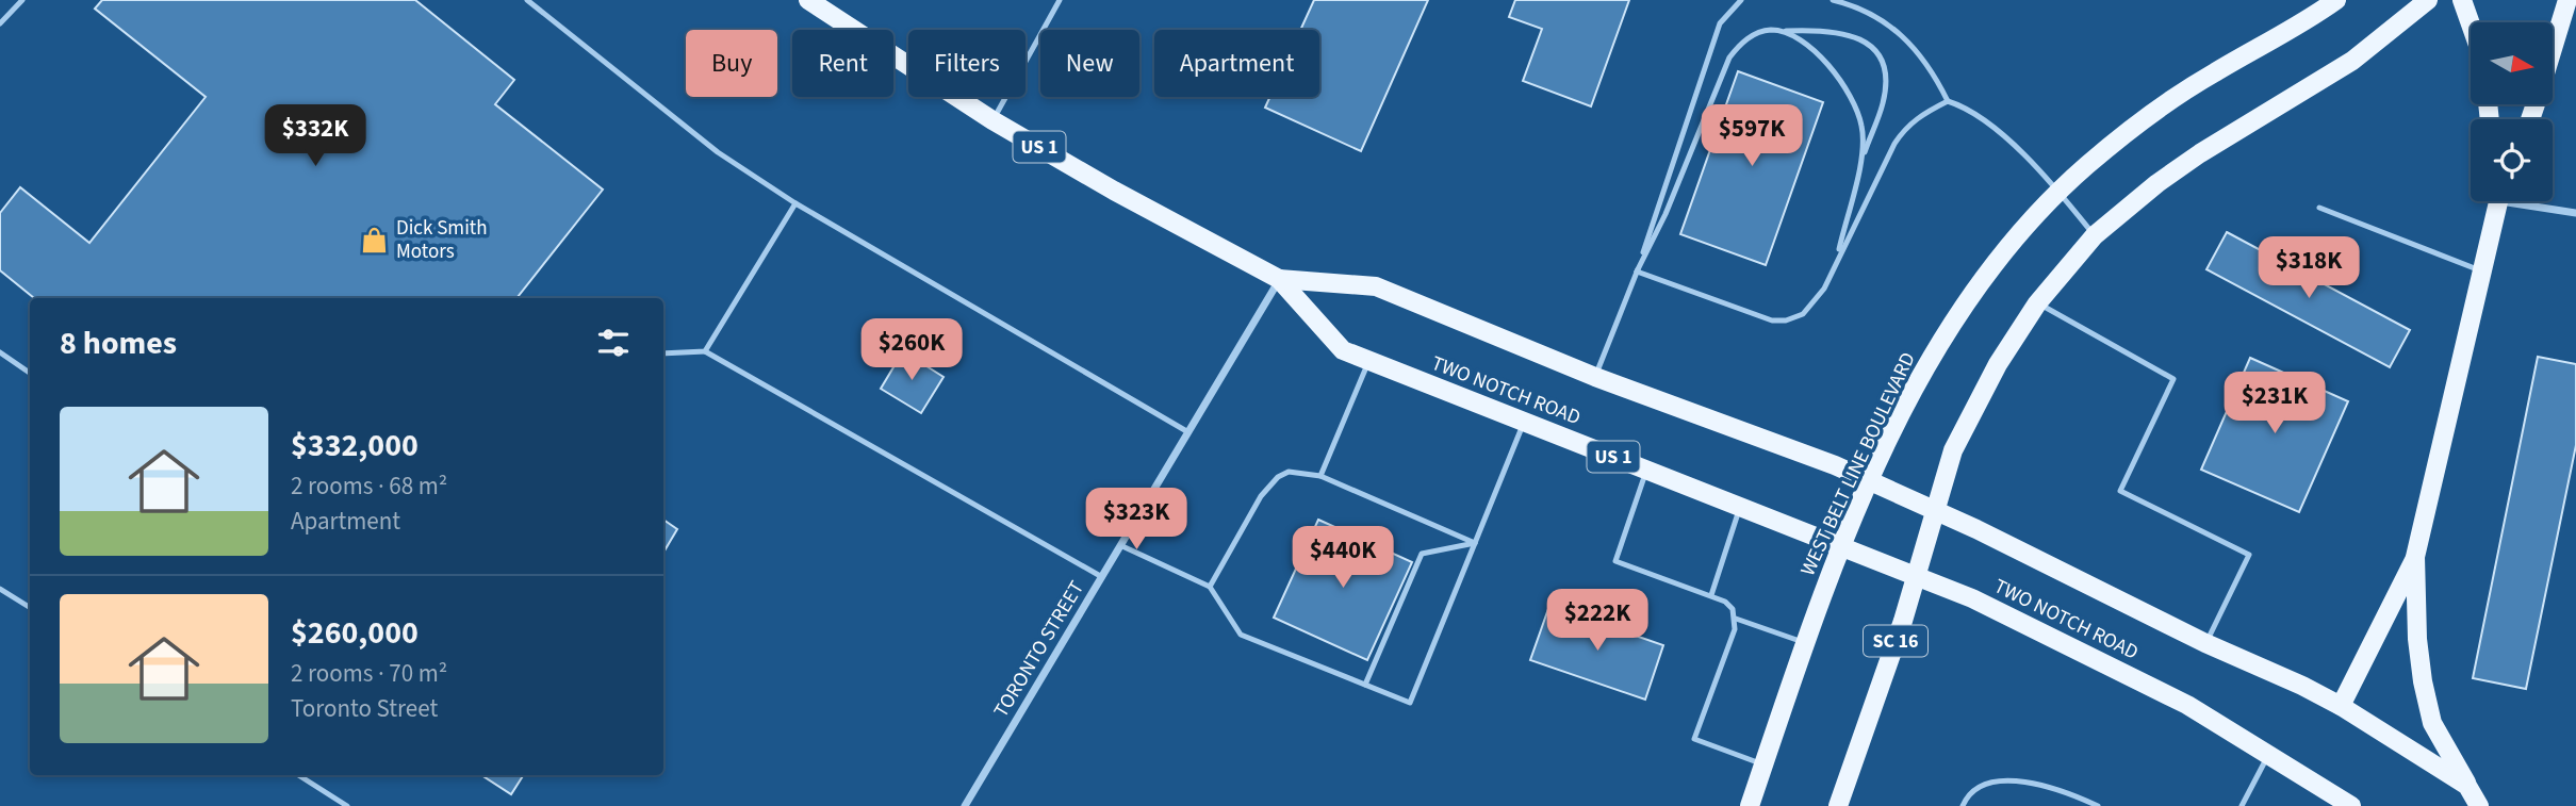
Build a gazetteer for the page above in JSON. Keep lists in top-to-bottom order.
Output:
{
  "streets": {
    "main road": [
      "US 1",
      "TWO NOTCH ROAD",
      "WEST BELT LINE BOULEVARD",
      "SC 16"
    ],
    "street": ["TORONTO STREET"]
  },
  "crossings": [
    ["TWO NOTCH ROAD", "WEST BELT LINE BOULEVARD"],
    ["TWO NOTCH ROAD", "SC 16"],
    ["TWO NOTCH ROAD", "TORONTO STREET"]
  ],
  "places": {
    "shop": ["Dick Smith Motors"]
  },
  "north": "right",
  "page": {
    "chip": [
      "Buy",
      "Rent",
      "Filters",
      "New",
      "Apartment"
    ],
    "price": [
      "$332K",
      "$597K",
      "$318K",
      "$260K",
      "$231K",
      "$323K",
      "$440K",
      "$222K"
    ],
    "heading": "8 homes",
    "list": [
      {
        "name": "$332,000",
        "note": "2 rooms · 68 m² · Apartment"
      },
      {
        "name": "$260,000",
        "note": "2 rooms · 70 m² · Toronto Street"
      }
    ]
  }
}
